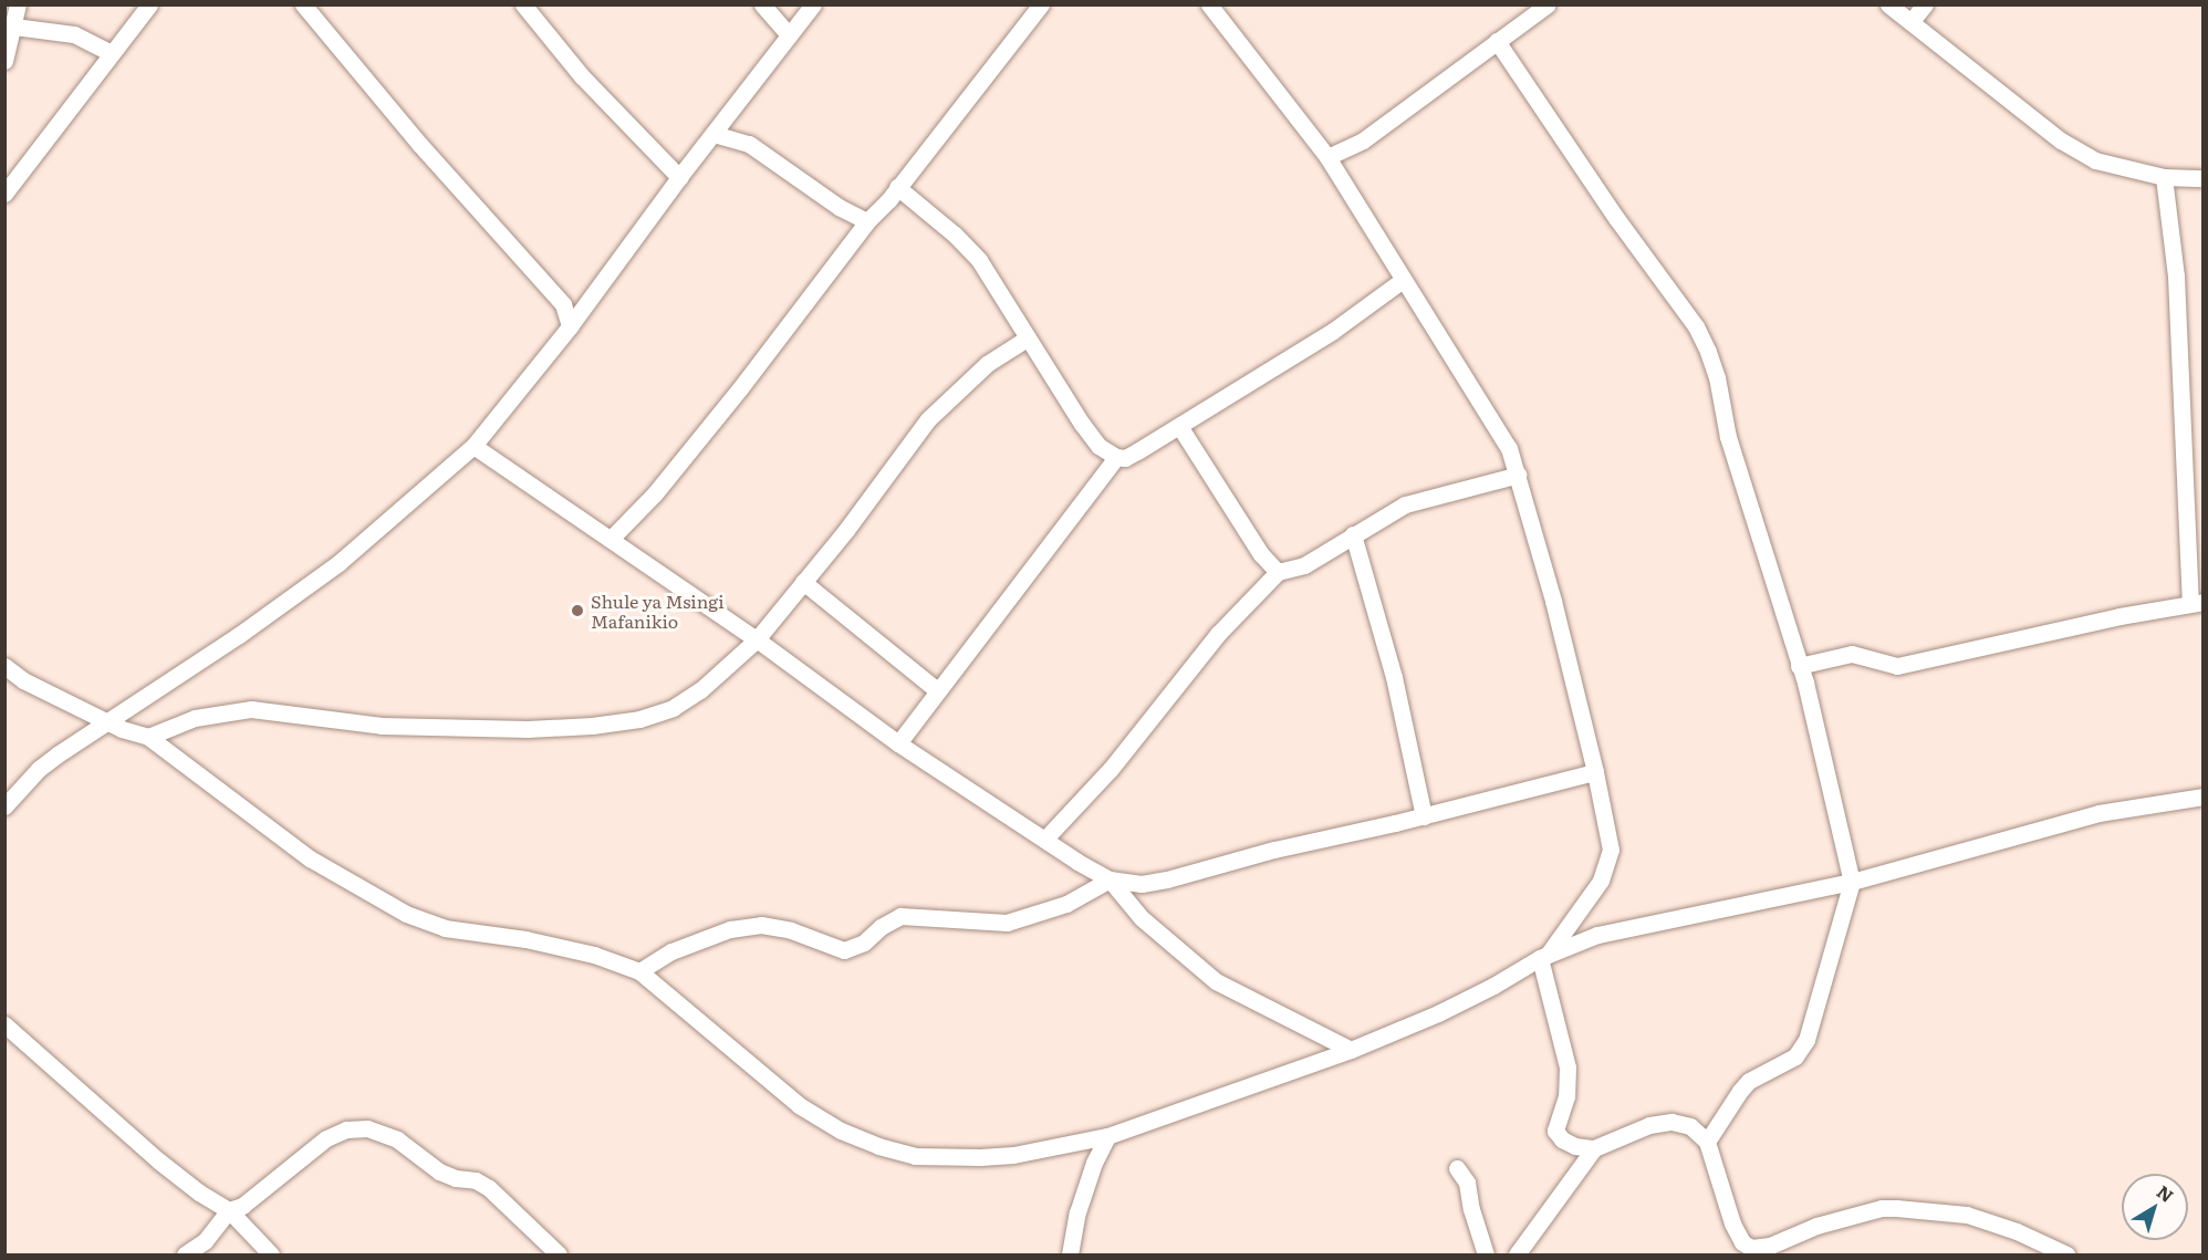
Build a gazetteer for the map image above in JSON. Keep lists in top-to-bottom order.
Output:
{
  "places": ["Shule ya Msingi Mafanikio"],
  "north": "top right"
}
